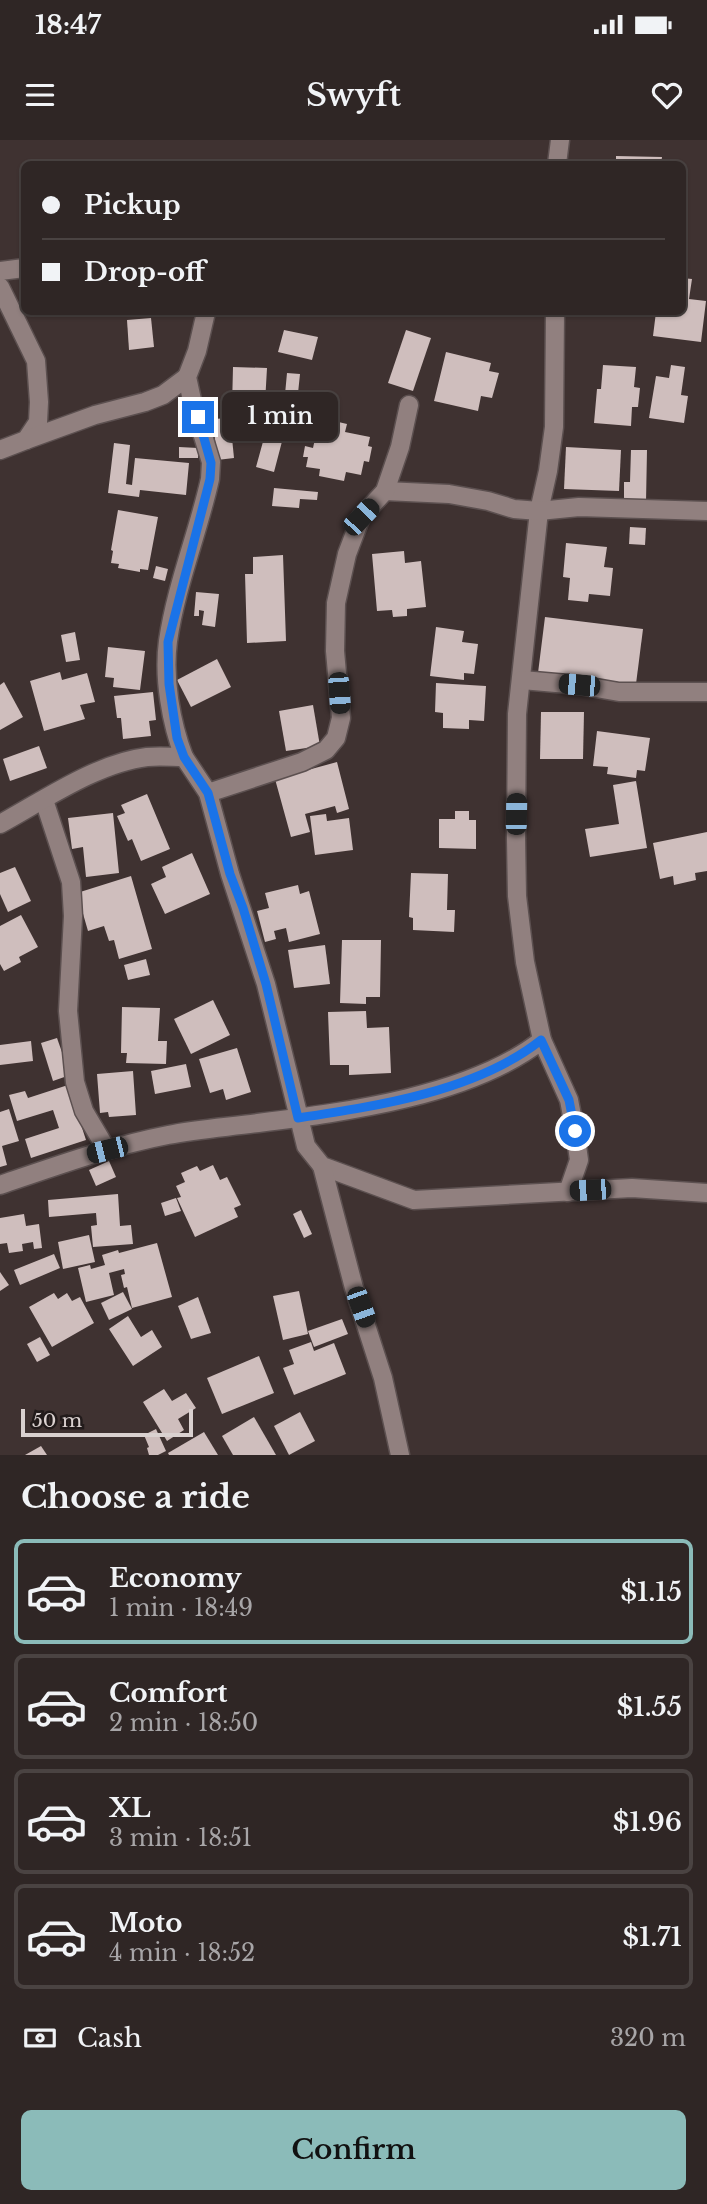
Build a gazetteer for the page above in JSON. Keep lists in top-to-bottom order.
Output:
{
  "scale_bar": "50 m",
  "page": {
    "status": "18:47",
    "header": "Swyft",
    "banner": ["Pickup", "Drop-off"],
    "bubble": "1 min",
    "scale": "50 m",
    "heading": "Choose a ride",
    "list": [
      {
        "name": "Economy",
        "note": "1 min · 18:49",
        "value": "$1.15"
      },
      {
        "name": "Comfort",
        "note": "2 min · 18:50",
        "value": "$1.55"
      },
      {
        "name": "XL",
        "note": "3 min · 18:51",
        "value": "$1.96"
      },
      {
        "name": "Moto",
        "note": "4 min · 18:52",
        "value": "$1.71"
      }
    ],
    "pay": ["Cash", "320 m"],
    "buttons": "Confirm"
  }
}
